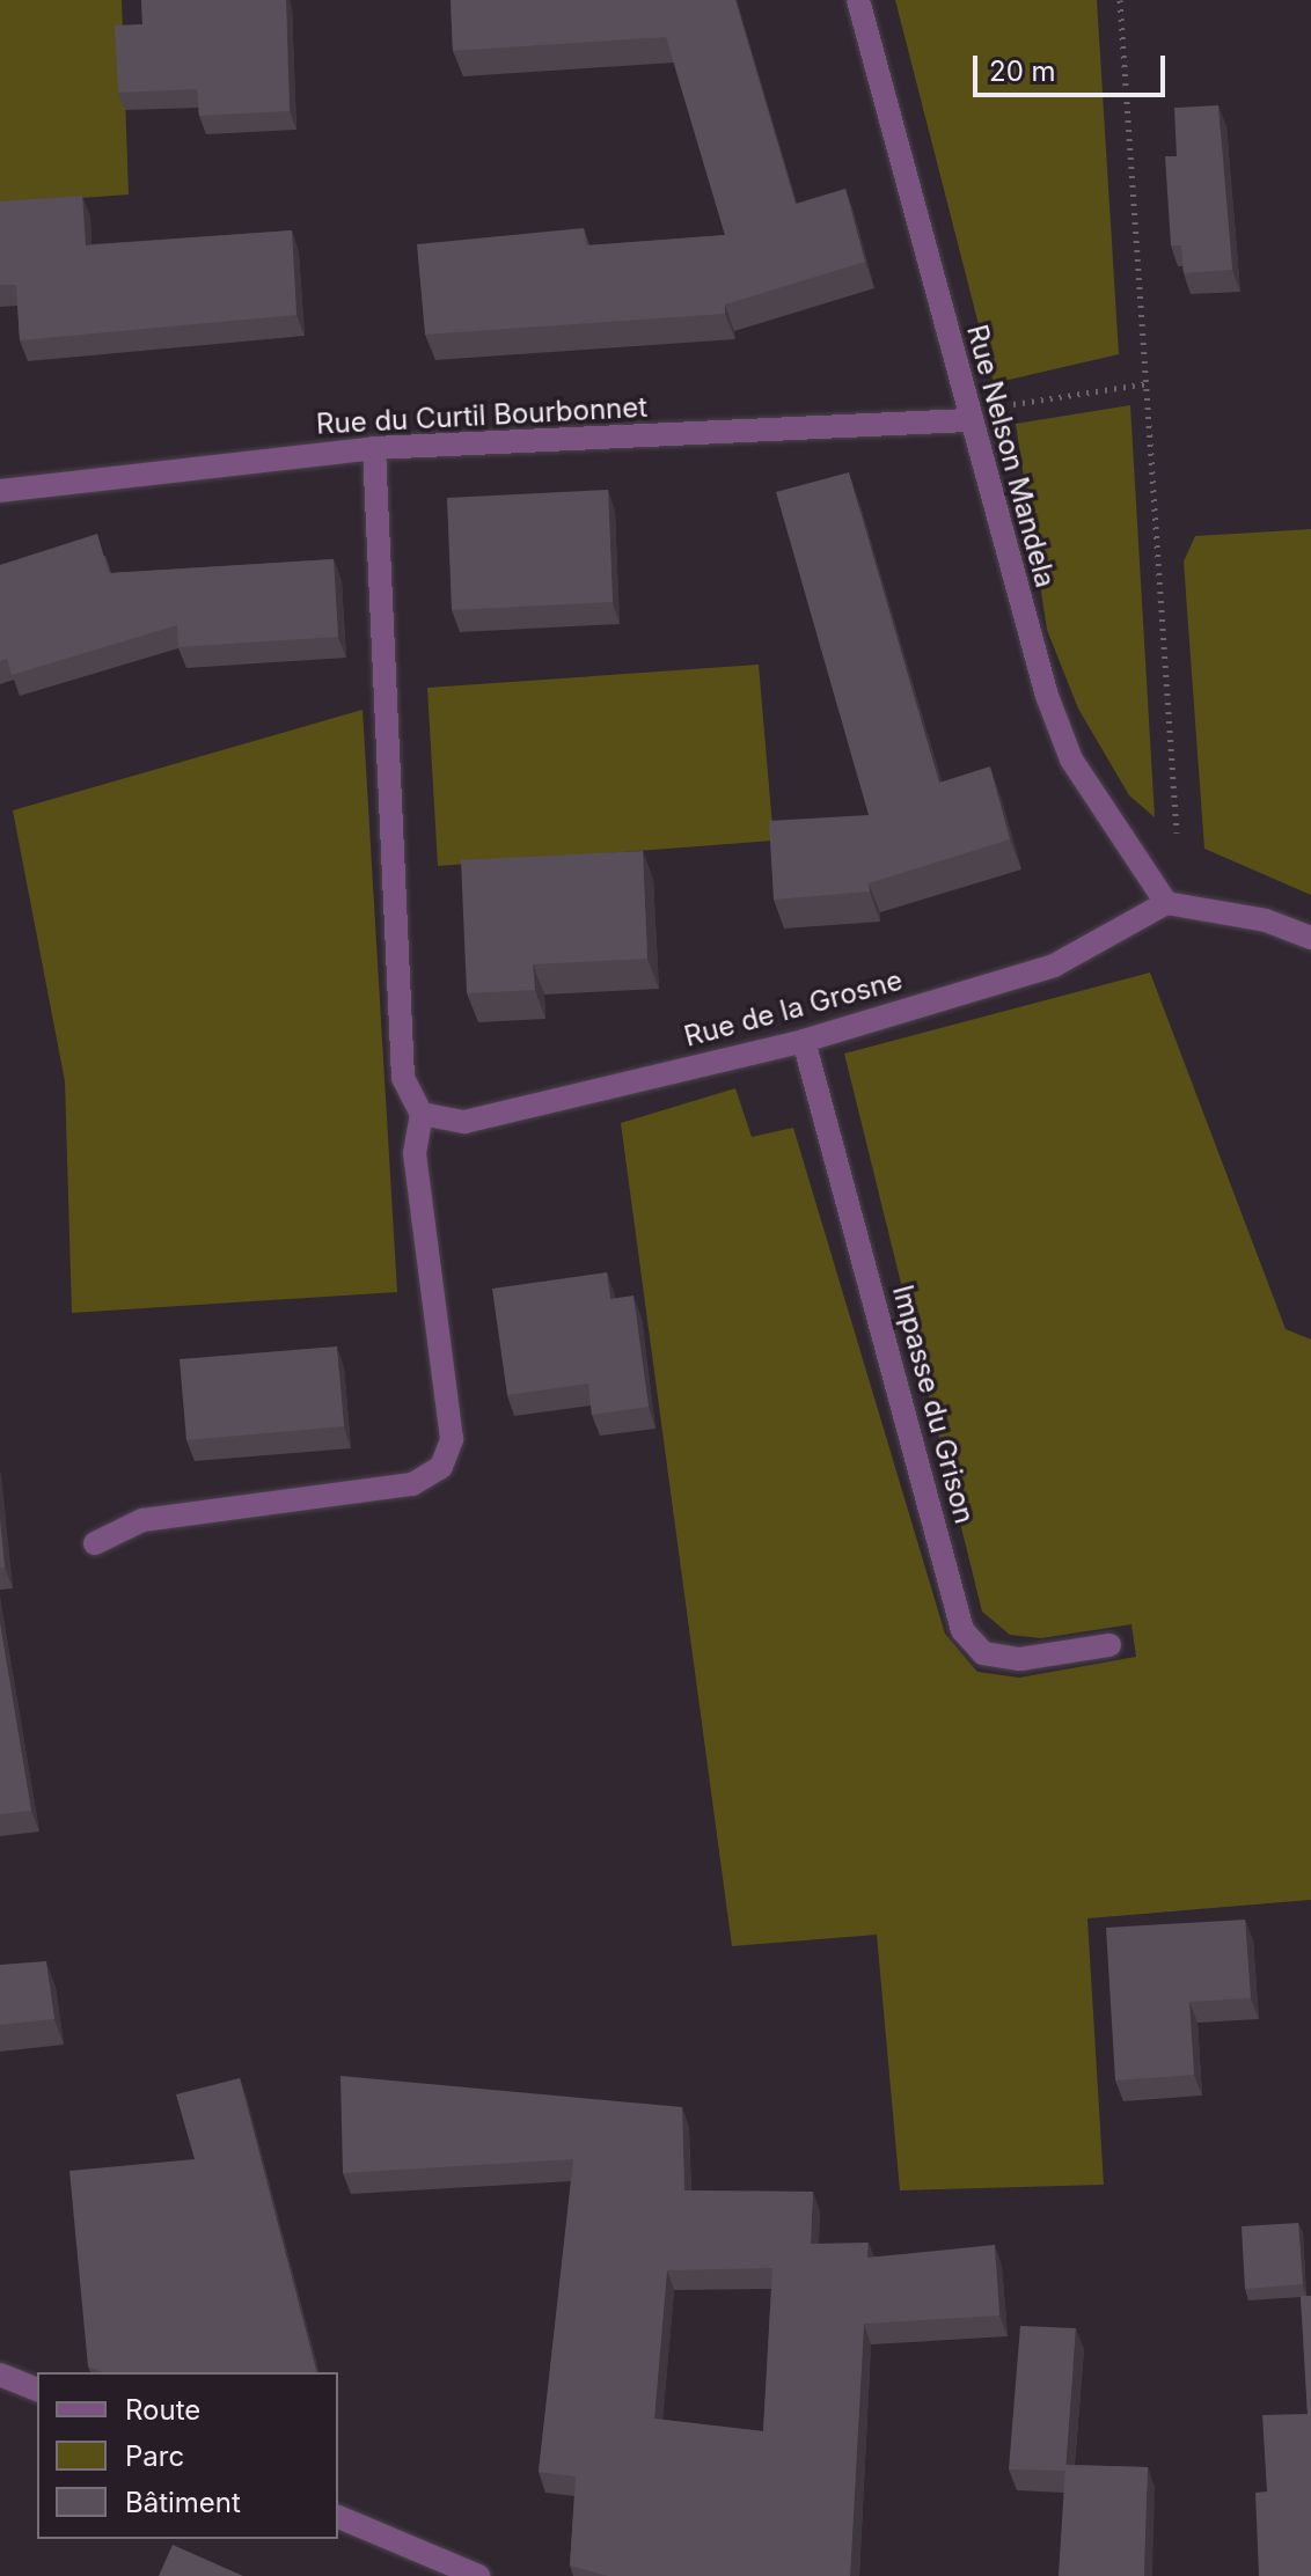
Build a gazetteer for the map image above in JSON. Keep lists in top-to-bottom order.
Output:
{
  "streets": {
    "street": [
      "Rue du Curtil Bourbonnet",
      "Rue Nelson Mandela",
      "Rue de la Grosne",
      "Impasse du Grison"
    ]
  },
  "crossings": [
    ["Rue du Curtil Bourbonnet", "Rue Nelson Mandela"],
    ["Rue Nelson Mandela", "Rue de la Grosne"],
    ["Rue de la Grosne", "Impasse du Grison"]
  ],
  "legend": ["Route", "Parc", "Bâtiment"],
  "scale_bar": "20 m"
}
